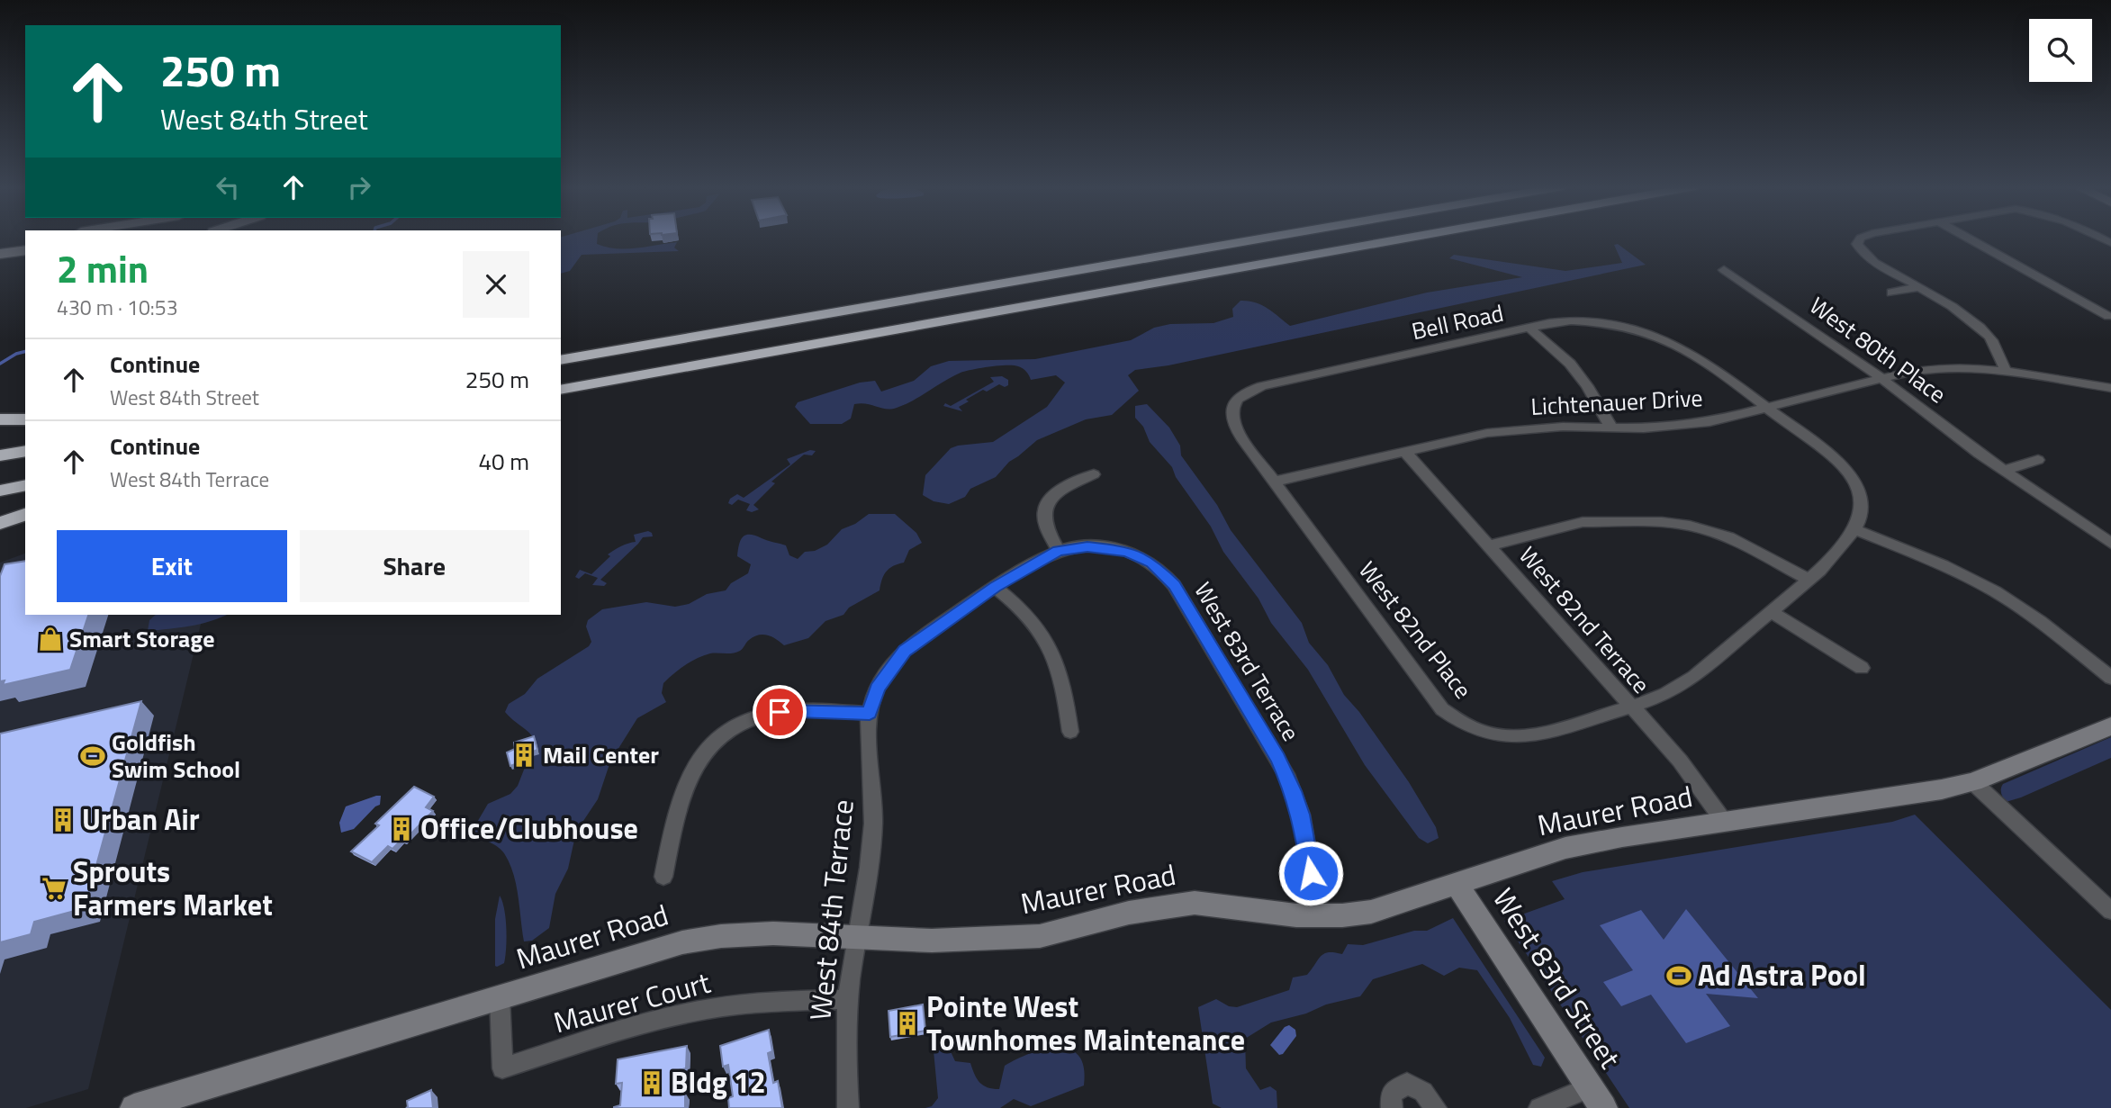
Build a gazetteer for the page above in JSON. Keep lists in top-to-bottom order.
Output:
{
  "streets": {
    "street": [
      "Bell Road",
      "West 80th Place",
      "Lichtenauer Drive",
      "West 82nd Terrace",
      "West 82nd Place",
      "West 83rd Terrace",
      "Maurer Road",
      "West 84th Terrace",
      "West 83rd Street",
      "Maurer Court"
    ]
  },
  "crossings": [
    ["Bell Road", "Lichtenauer Drive"],
    ["Bell Road", "West 82nd Place"],
    ["West 80th Place", "Lichtenauer Drive"],
    ["Lichtenauer Drive", "West 82nd Terrace"],
    ["Lichtenauer Drive", "West 82nd Place"],
    ["West 82nd Terrace", "West 82nd Place"],
    ["West 82nd Terrace", "Maurer Road"],
    ["West 83rd Terrace", "Maurer Road"],
    ["West 83rd Terrace", "West 84th Terrace"],
    ["Maurer Road", "West 84th Terrace"],
    ["Maurer Road", "West 83rd Street"],
    ["Maurer Road", "Maurer Court"],
    ["West 84th Terrace", "Maurer Court"]
  ],
  "places": {
    "shop": ["Smart Storage"],
    "building": [
      "Mail Center",
      "Urban Air",
      "Office/Clubhouse",
      "Pointe West Townhomes Maintenance",
      "Bldg 12"
    ],
    "sports": ["Goldfish Swim School", "Ad Astra Pool"],
    "supermarket": ["Sprouts Farmers Market"]
  },
  "page": {
    "turn": ["250 m", "West 84th Street"],
    "heading": ["2 min", "430 m · 10:53"],
    "list": [
      {
        "name": "Continue",
        "note": "West 84th Street",
        "value": "250 m"
      },
      {
        "name": "Continue",
        "note": "West 84th Terrace",
        "value": "40 m"
      }
    ],
    "buttons": ["Exit", "Share"]
  }
}
